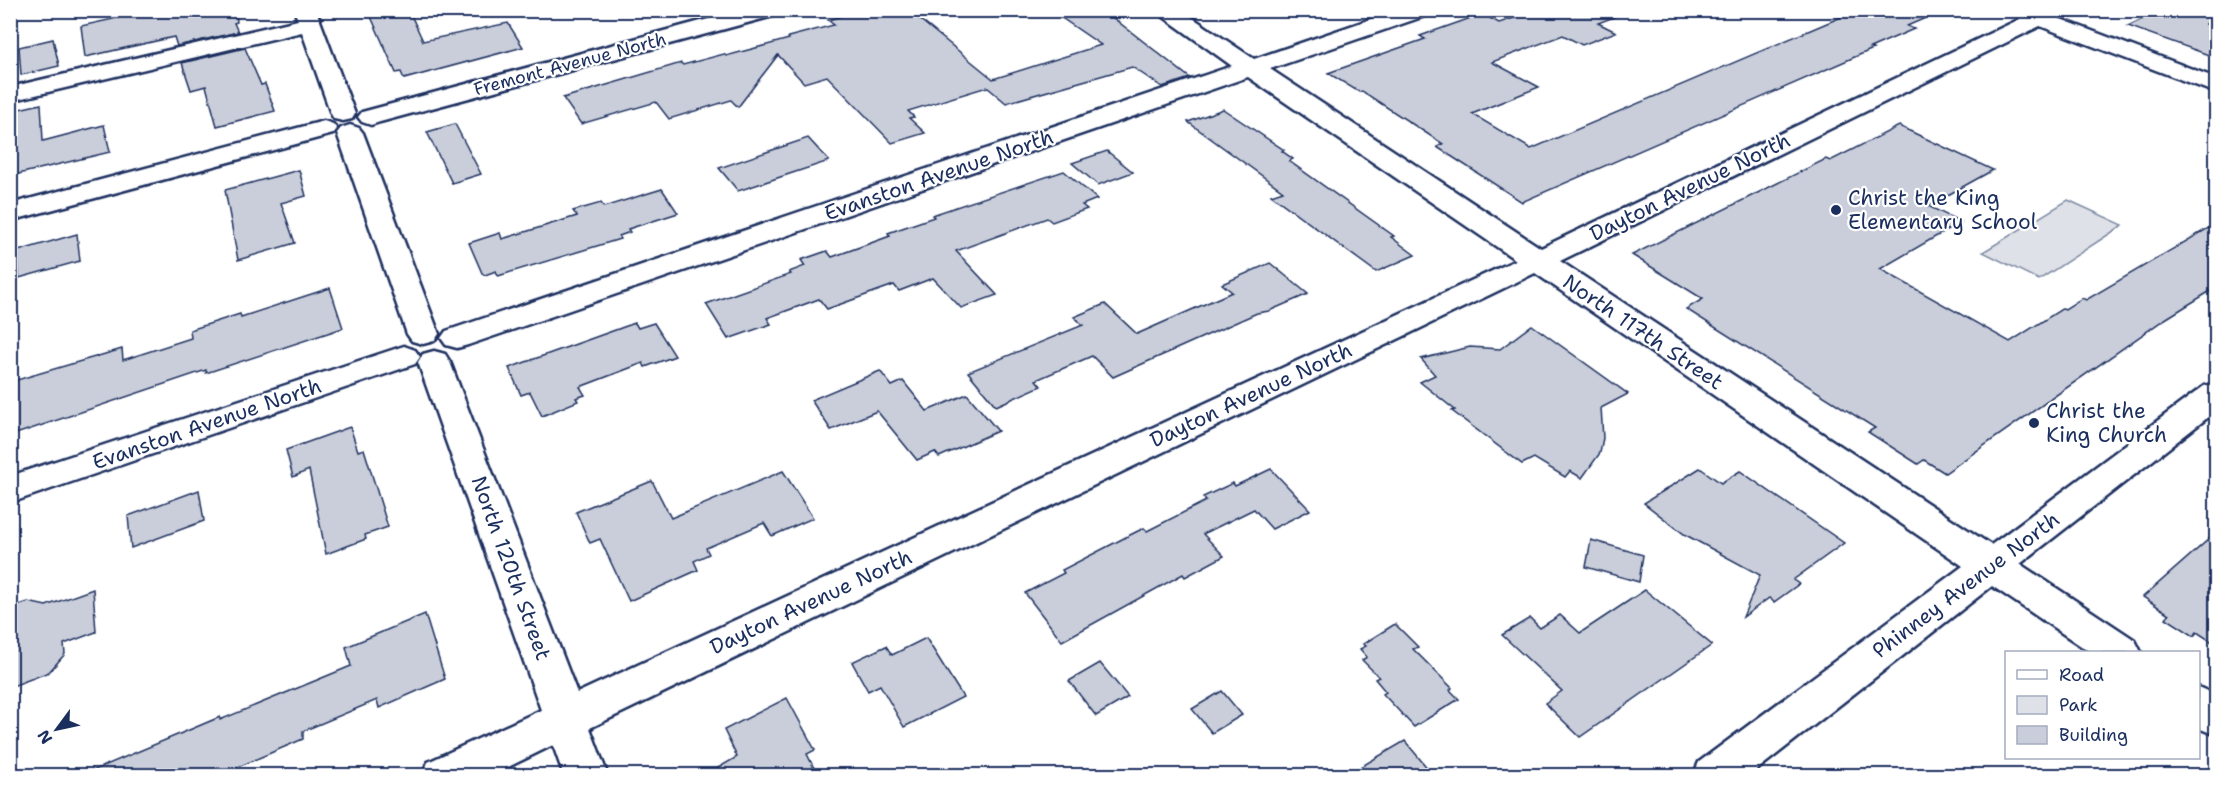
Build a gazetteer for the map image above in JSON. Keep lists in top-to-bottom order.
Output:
{
  "streets": {
    "street": [
      "Fremont Avenue North",
      "Evanston Avenue North",
      "Dayton Avenue North",
      "North 117th Street",
      "North 120th Street",
      "Phinney Avenue North"
    ]
  },
  "crossings": [
    ["Fremont Avenue North", "North 120th Street"],
    ["Evanston Avenue North", "North 117th Street"],
    ["Evanston Avenue North", "North 120th Street"],
    ["Dayton Avenue North", "North 117th Street"],
    ["Dayton Avenue North", "North 120th Street"],
    ["North 117th Street", "Phinney Avenue North"]
  ],
  "places": ["Christ the King Elementary School", "Christ the King Church"],
  "legend": ["Road", "Park", "Building"],
  "north": "bottom left"
}
